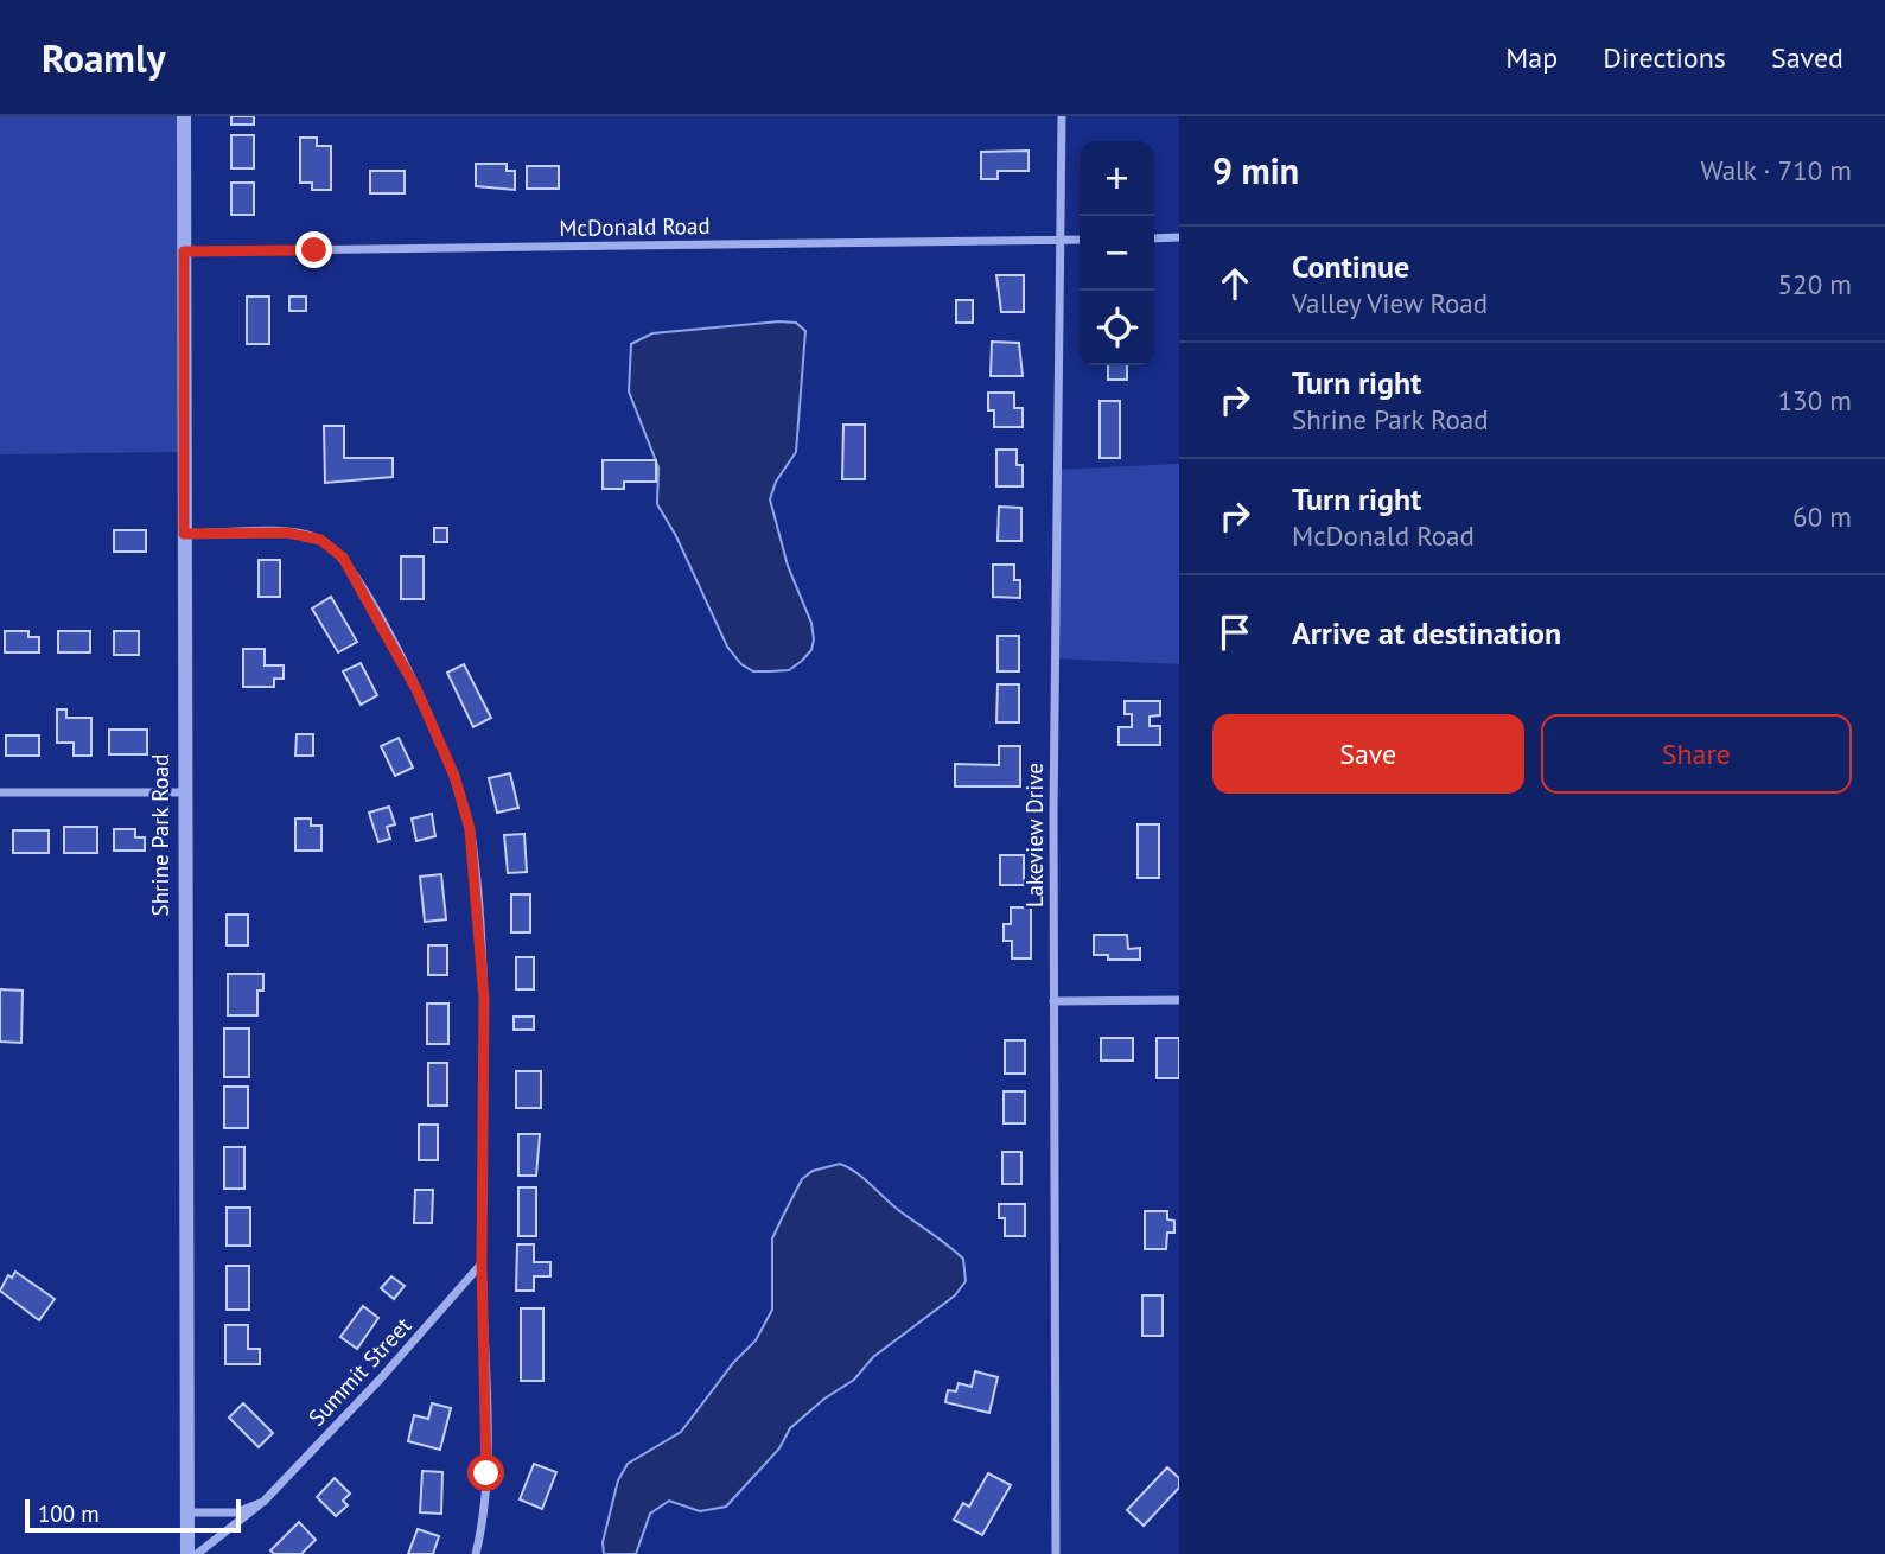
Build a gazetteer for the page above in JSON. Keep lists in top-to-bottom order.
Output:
{
  "streets": {
    "street": [
      "McDonald Road",
      "Shrine Park Road",
      "Lakeview Drive",
      "Summit Street"
    ]
  },
  "crossings": [
    ["McDonald Road", "Shrine Park Road"],
    ["McDonald Road", "Lakeview Drive"]
  ],
  "scale_bar": "100 m",
  "page": {
    "header": "Roamly",
    "nav": ["Map", "Directions", "Saved"],
    "heading": ["9 min", "Walk · 710 m"],
    "map_buttons": ["+", "−"],
    "list": [
      ["Continue", "Valley View Road", "520 m"],
      ["Turn right", "Shrine Park Road", "130 m"],
      ["Turn right", "McDonald Road", "60 m"],
      "Arrive at destination"
    ],
    "buttons": ["Save", "Share"],
    "scale": "100 m"
  }
}
